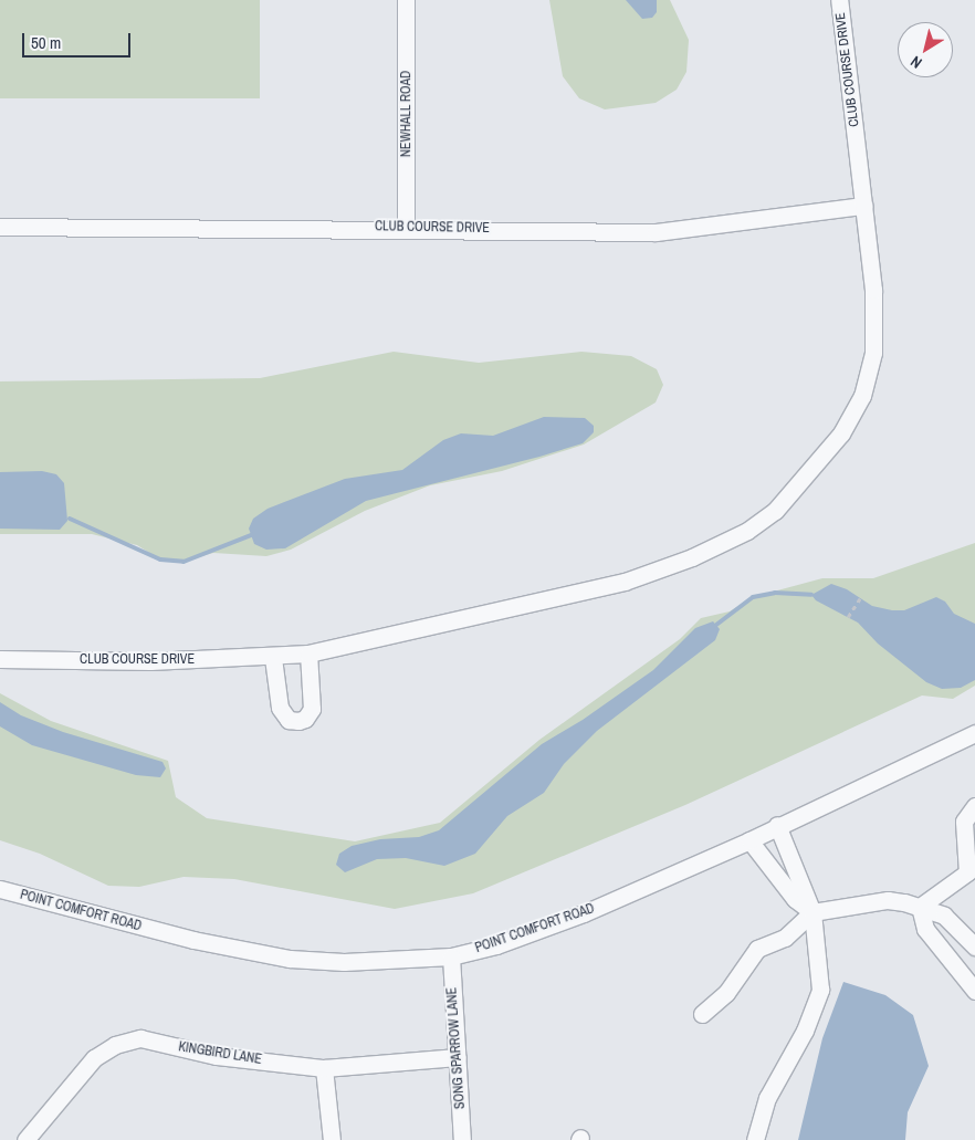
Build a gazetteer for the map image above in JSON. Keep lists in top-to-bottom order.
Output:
{
  "streets": {
    "street": [
      "CLUB COURSE DRIVE",
      "NEWHALL ROAD",
      "POINT COMFORT ROAD",
      "SONG SPARROW LANE",
      "KINGBIRD LANE"
    ]
  },
  "crossings": [
    ["CLUB COURSE DRIVE", "NEWHALL ROAD"],
    ["POINT COMFORT ROAD", "SONG SPARROW LANE"],
    ["SONG SPARROW LANE", "KINGBIRD LANE"]
  ],
  "scale_bar": "50 m",
  "north": "bottom left"
}
